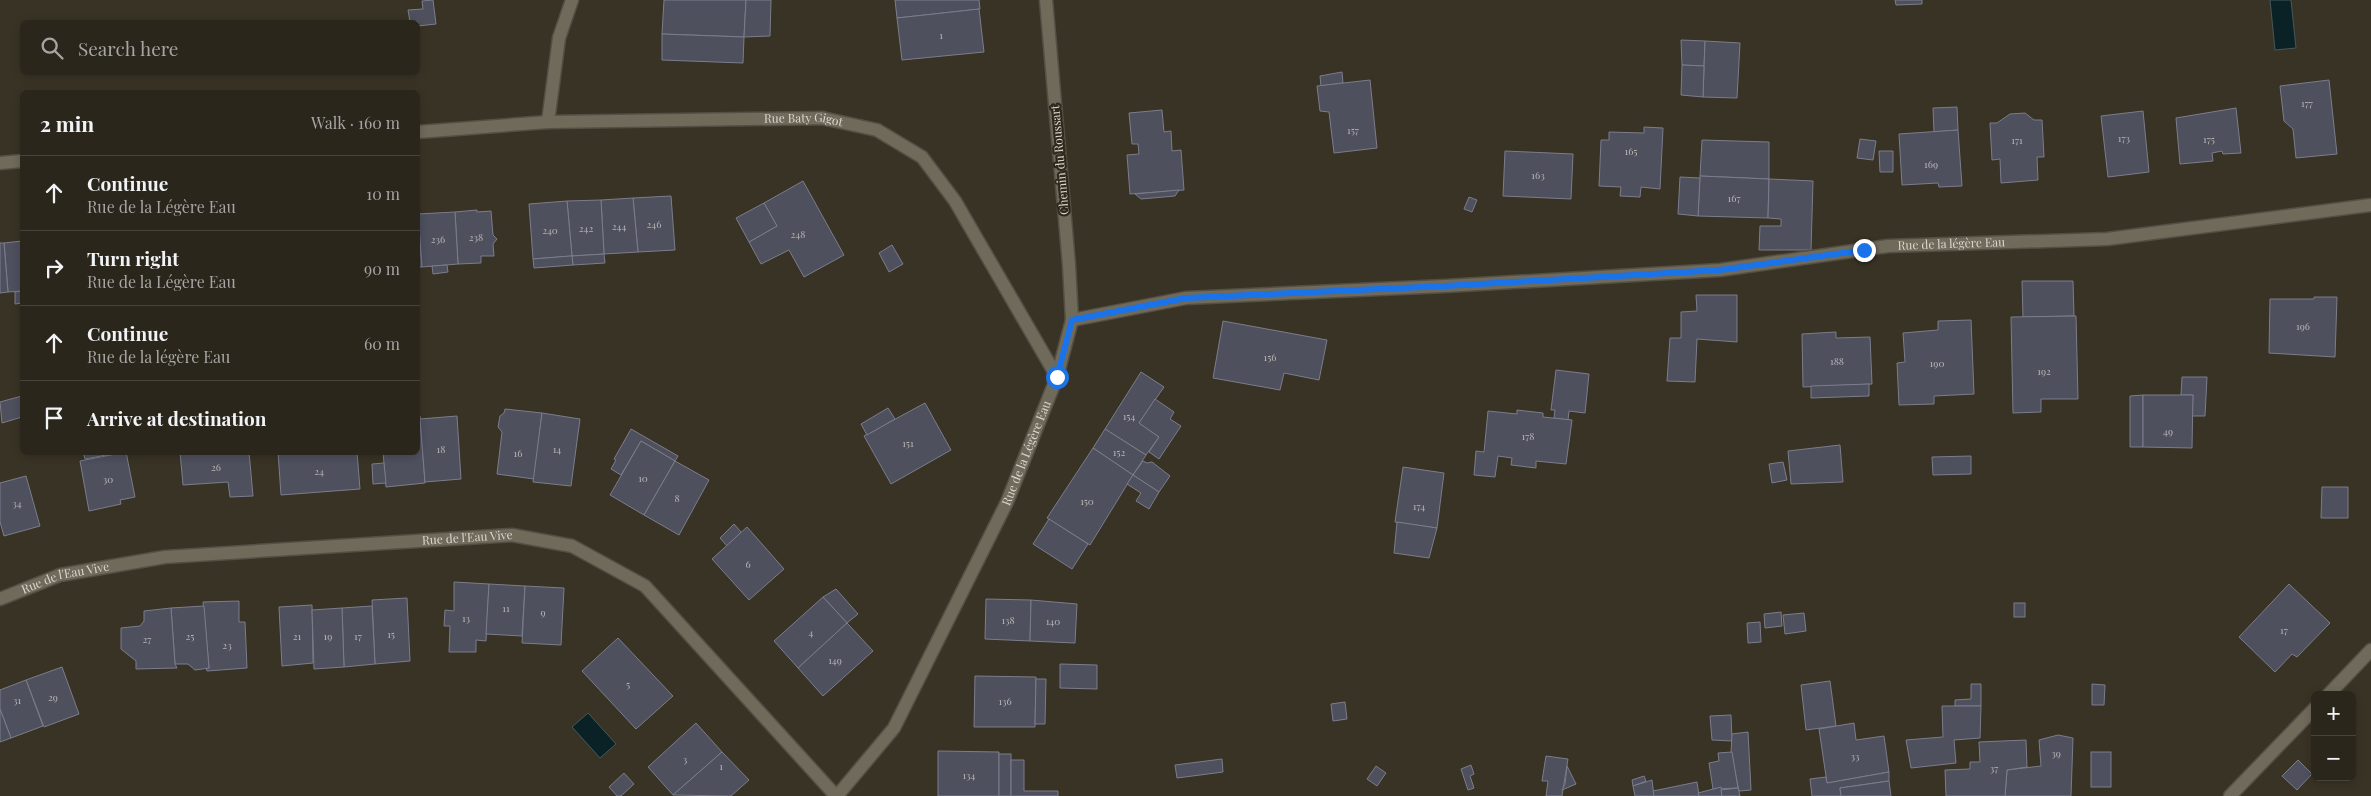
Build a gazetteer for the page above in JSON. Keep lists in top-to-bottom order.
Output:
{
  "streets": {
    "street": [
      "Rue Baty Gigot",
      "Chemin du Roussart",
      "Rue de la légère Eau",
      "Rue de la Légère Eau",
      "Rue de l'Eau Vive"
    ]
  },
  "crossings": [
    ["Rue Baty Gigot", "Rue de la Légère Eau"],
    ["Chemin du Roussart", "Rue de la légère Eau"],
    ["Chemin du Roussart", "Rue de la Légère Eau"],
    ["Rue de la légère Eau", "Rue de la Légère Eau"],
    ["Rue de la Légère Eau", "Rue de l'Eau Vive"]
  ],
  "house_numbers": [
    "1",
    "177",
    "157",
    "173",
    "175",
    "171",
    "165",
    "169",
    "163",
    "167",
    "246",
    "244",
    "242",
    "240",
    "248",
    "238",
    "236",
    "196",
    "156",
    "188",
    "190",
    "192",
    "154",
    "49",
    "178",
    "151",
    "18",
    "14",
    "152",
    "16",
    "26",
    "24",
    "10",
    "30",
    "8",
    "150",
    "34",
    "174",
    "6",
    "11",
    "9",
    "13",
    "138",
    "140",
    "17",
    "4",
    "15",
    "25",
    "21",
    "19",
    "17",
    "27",
    "23",
    "149",
    "5",
    "29",
    "31",
    "136",
    "39",
    "33",
    "3",
    "1",
    "37",
    "134"
  ],
  "page": {
    "search": "Search here",
    "heading": ["2 min", "Walk · 160 m"],
    "list": [
      ["Continue", "Rue de la Légère Eau", "10 m"],
      ["Turn right", "Rue de la Légère Eau", "90 m"],
      ["Continue", "Rue de la légère Eau", "60 m"],
      "Arrive at destination"
    ],
    "map_buttons": ["+", "−"]
  }
}
